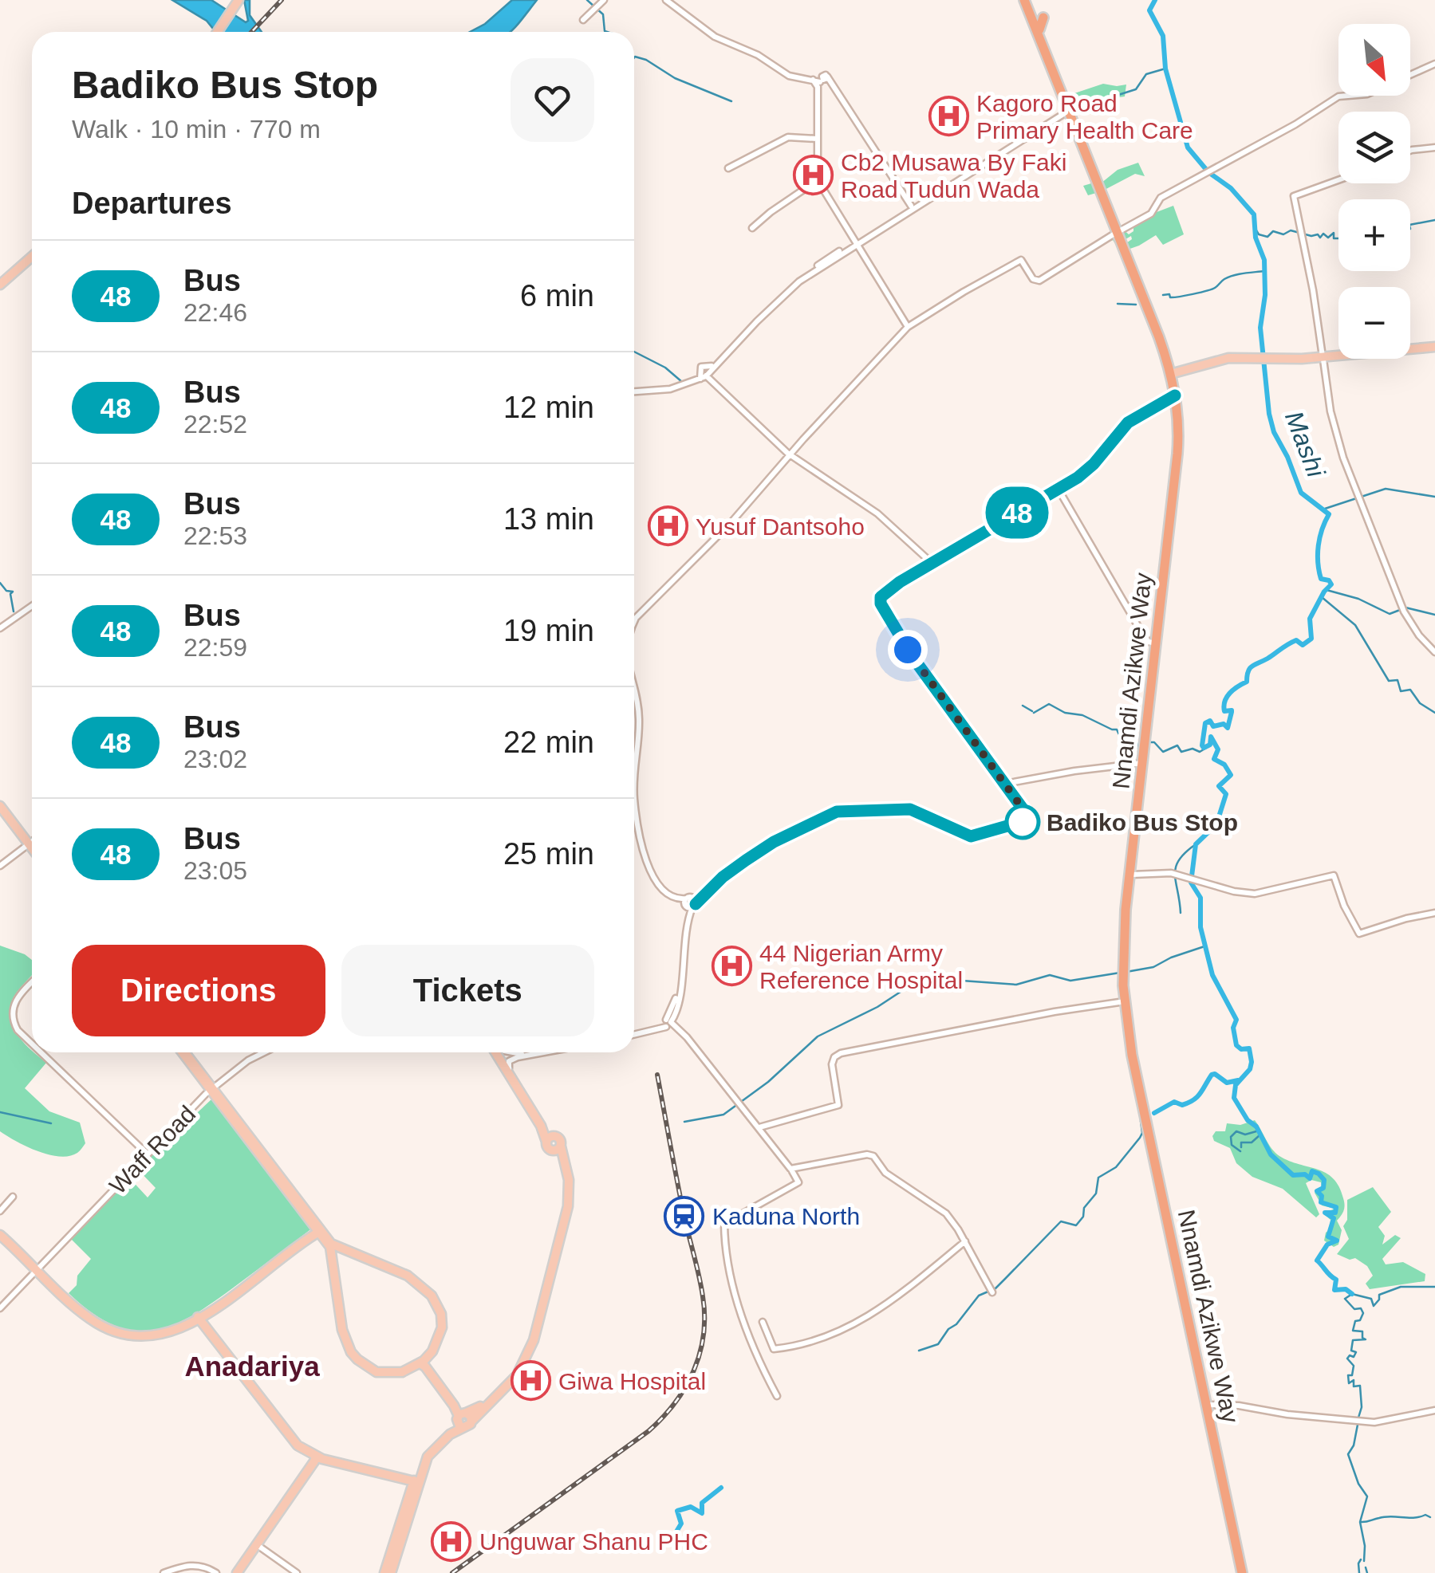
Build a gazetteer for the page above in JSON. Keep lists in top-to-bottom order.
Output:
{
  "streets": {
    "highway": ["Nnamdi Azikwe Way"],
    "street": ["Waff Road"]
  },
  "districts": ["Anadariya"],
  "water": ["Mashi"],
  "places": {
    "hospital": [
      "Kagoro Road Primary Health Care",
      "Cb2 Musawa By Faki Road Tudun Wada",
      "Yusuf Dantsoho",
      "44 Nigerian Army Reference Hospital",
      "Giwa Hospital",
      "Unguwar Shanu PHC"
    ],
    "other": ["Badiko Bus Stop"],
    "station": ["Kaduna North"]
  },
  "lines": ["bus line 48"],
  "north": "bottom right",
  "page": {
    "on_map": "48",
    "map_buttons": ["+", "−"],
    "heading": [
      ["Badiko Bus Stop", "Walk · 10 min · 770 m"],
      "Departures"
    ],
    "list": [
      {
        "mark": "48",
        "name": "Bus",
        "note": "22:46",
        "value": "6 min"
      },
      {
        "mark": "48",
        "name": "Bus",
        "note": "22:52",
        "value": "12 min"
      },
      {
        "mark": "48",
        "name": "Bus",
        "note": "22:53",
        "value": "13 min"
      },
      {
        "mark": "48",
        "name": "Bus",
        "note": "22:59",
        "value": "19 min"
      },
      {
        "mark": "48",
        "name": "Bus",
        "note": "23:02",
        "value": "22 min"
      },
      {
        "mark": "48",
        "name": "Bus",
        "note": "23:05",
        "value": "25 min"
      }
    ],
    "buttons": ["Directions", "Tickets"]
  }
}
